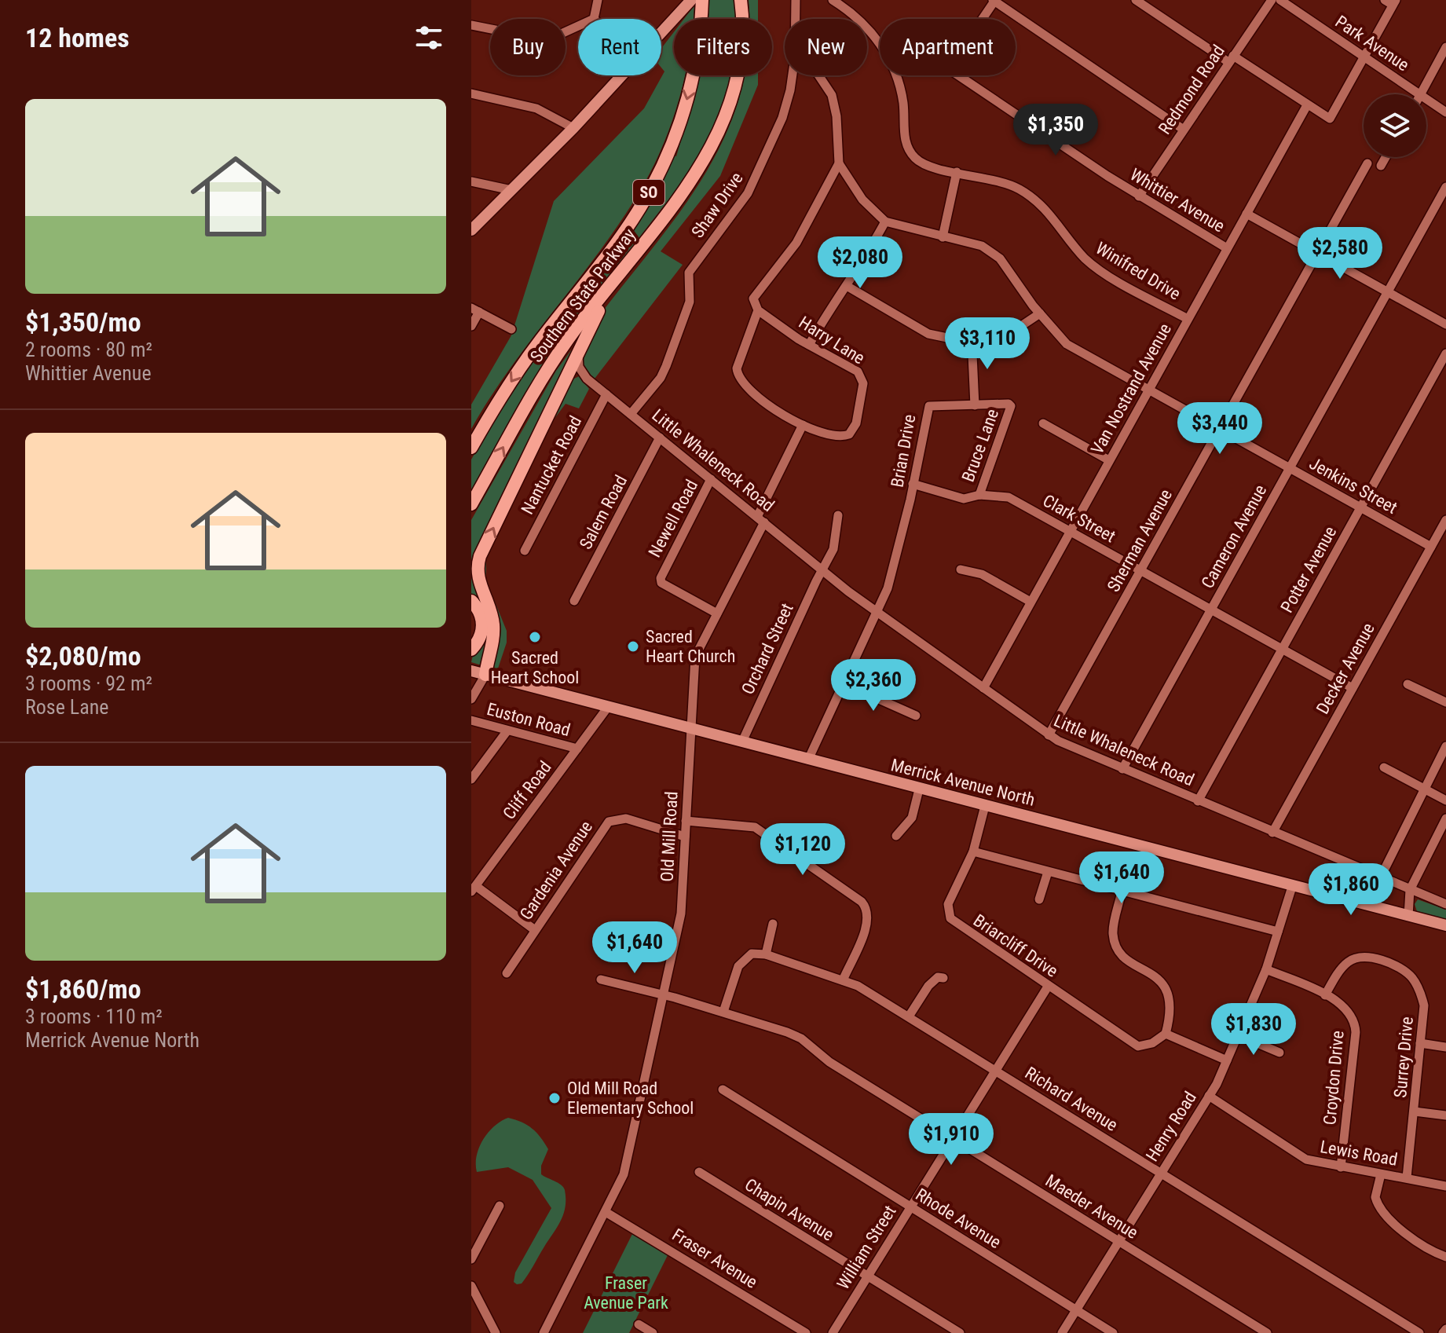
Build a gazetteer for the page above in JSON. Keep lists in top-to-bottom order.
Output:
{
  "streets": {
    "highway": ["SO", "Southern State Parkway"],
    "main road": ["Merrick Avenue North"],
    "street": [
      "Park Avenue",
      "Redmond Road",
      "Whittier Avenue",
      "Shaw Drive",
      "Winifred Drive",
      "Harry Lane",
      "Van Nostrand Avenue",
      "Bruce Lane",
      "Brian Drive",
      "Little Whaleneck Road",
      "Nantucket Road",
      "Jenkins Street",
      "Salem Road",
      "Newell Road",
      "Clark Street",
      "Cameron Avenue",
      "Sherman Avenue",
      "Potter Avenue",
      "Orchard Street",
      "Decker Avenue",
      "Euston Road",
      "Cliff Road",
      "Old Mill Road",
      "Gardenia Avenue",
      "Briarcliff Drive",
      "Surrey Drive",
      "Croydon Drive",
      "Richard Avenue",
      "Henry Road",
      "Lewis Road",
      "Maeder Avenue",
      "Chapin Avenue",
      "Rhode Avenue",
      "William Street",
      "Fraser Avenue"
    ]
  },
  "crossings": [
    ["Redmond Road", "Whittier Avenue"],
    ["Whittier Avenue", "Van Nostrand Avenue"],
    ["Shaw Drive", "Little Whaleneck Road"],
    ["Winifred Drive", "Van Nostrand Avenue"],
    ["Harry Lane", "Old Mill Road"],
    ["Van Nostrand Avenue", "Little Whaleneck Road"],
    ["Van Nostrand Avenue", "Jenkins Street"],
    ["Van Nostrand Avenue", "Clark Street"],
    ["Bruce Lane", "Brian Drive"],
    ["Bruce Lane", "Clark Street"],
    ["Brian Drive", "Little Whaleneck Road"],
    ["Brian Drive", "Clark Street"],
    ["Brian Drive", "Merrick Avenue North"],
    ["Little Whaleneck Road", "Nantucket Road"],
    ["Little Whaleneck Road", "Salem Road"],
    ["Little Whaleneck Road", "Newell Road"],
    ["Little Whaleneck Road", "Cameron Avenue"],
    ["Little Whaleneck Road", "Sherman Avenue"],
    ["Little Whaleneck Road", "Potter Avenue"],
    ["Little Whaleneck Road", "Orchard Street"],
    ["Little Whaleneck Road", "Decker Avenue"],
    ["Little Whaleneck Road", "Old Mill Road"],
    ["Jenkins Street", "Cameron Avenue"],
    ["Jenkins Street", "Sherman Avenue"],
    ["Jenkins Street", "Potter Avenue"],
    ["Jenkins Street", "Decker Avenue"],
    ["Newell Road", "Old Mill Road"],
    ["Clark Street", "Cameron Avenue"],
    ["Clark Street", "Sherman Avenue"],
    ["Clark Street", "Potter Avenue"],
    ["Clark Street", "Decker Avenue"],
    ["Orchard Street", "Merrick Avenue North"],
    ["Euston Road", "Cliff Road"],
    ["Merrick Avenue North", "Cliff Road"],
    ["Merrick Avenue North", "Old Mill Road"],
    ["Merrick Avenue North", "Briarcliff Drive"],
    ["Merrick Avenue North", "Henry Road"],
    ["Old Mill Road", "Gardenia Avenue"],
    ["Old Mill Road", "Maeder Avenue"],
    ["Old Mill Road", "Fraser Avenue"],
    ["Briarcliff Drive", "William Street"],
    ["Surrey Drive", "Croydon Drive"],
    ["Surrey Drive", "Lewis Road"],
    ["Croydon Drive", "Henry Road"],
    ["Croydon Drive", "Lewis Road"],
    ["Richard Avenue", "Henry Road"],
    ["Richard Avenue", "William Street"],
    ["Henry Road", "Lewis Road"],
    ["Henry Road", "Maeder Avenue"],
    ["Henry Road", "Rhode Avenue"],
    ["Maeder Avenue", "William Street"],
    ["Chapin Avenue", "William Street"],
    ["Rhode Avenue", "William Street"]
  ],
  "parks": ["Fraser Avenue Park"],
  "places": ["Sacred Heart School", "Sacred Heart Church", "Old Mill Road Elementary School"],
  "page": {
    "heading": "12 homes",
    "chip": [
      "Buy",
      "Rent",
      "Filters",
      "New",
      "Apartment"
    ],
    "list": [
      {
        "name": "$1,350/mo",
        "note": "2 rooms · 80 m² · Whittier Avenue"
      },
      {
        "name": "$2,080/mo",
        "note": "3 rooms · 92 m² · Rose Lane"
      },
      {
        "name": "$1,860/mo",
        "note": "3 rooms · 110 m² · Merrick Avenue North"
      }
    ],
    "price": [
      "$1,350",
      "$2,580",
      "$2,080",
      "$3,110",
      "$3,440",
      "$2,360",
      "$1,120",
      "$1,640",
      "$1,860",
      "$1,640",
      "$1,830",
      "$1,910"
    ]
  }
}
